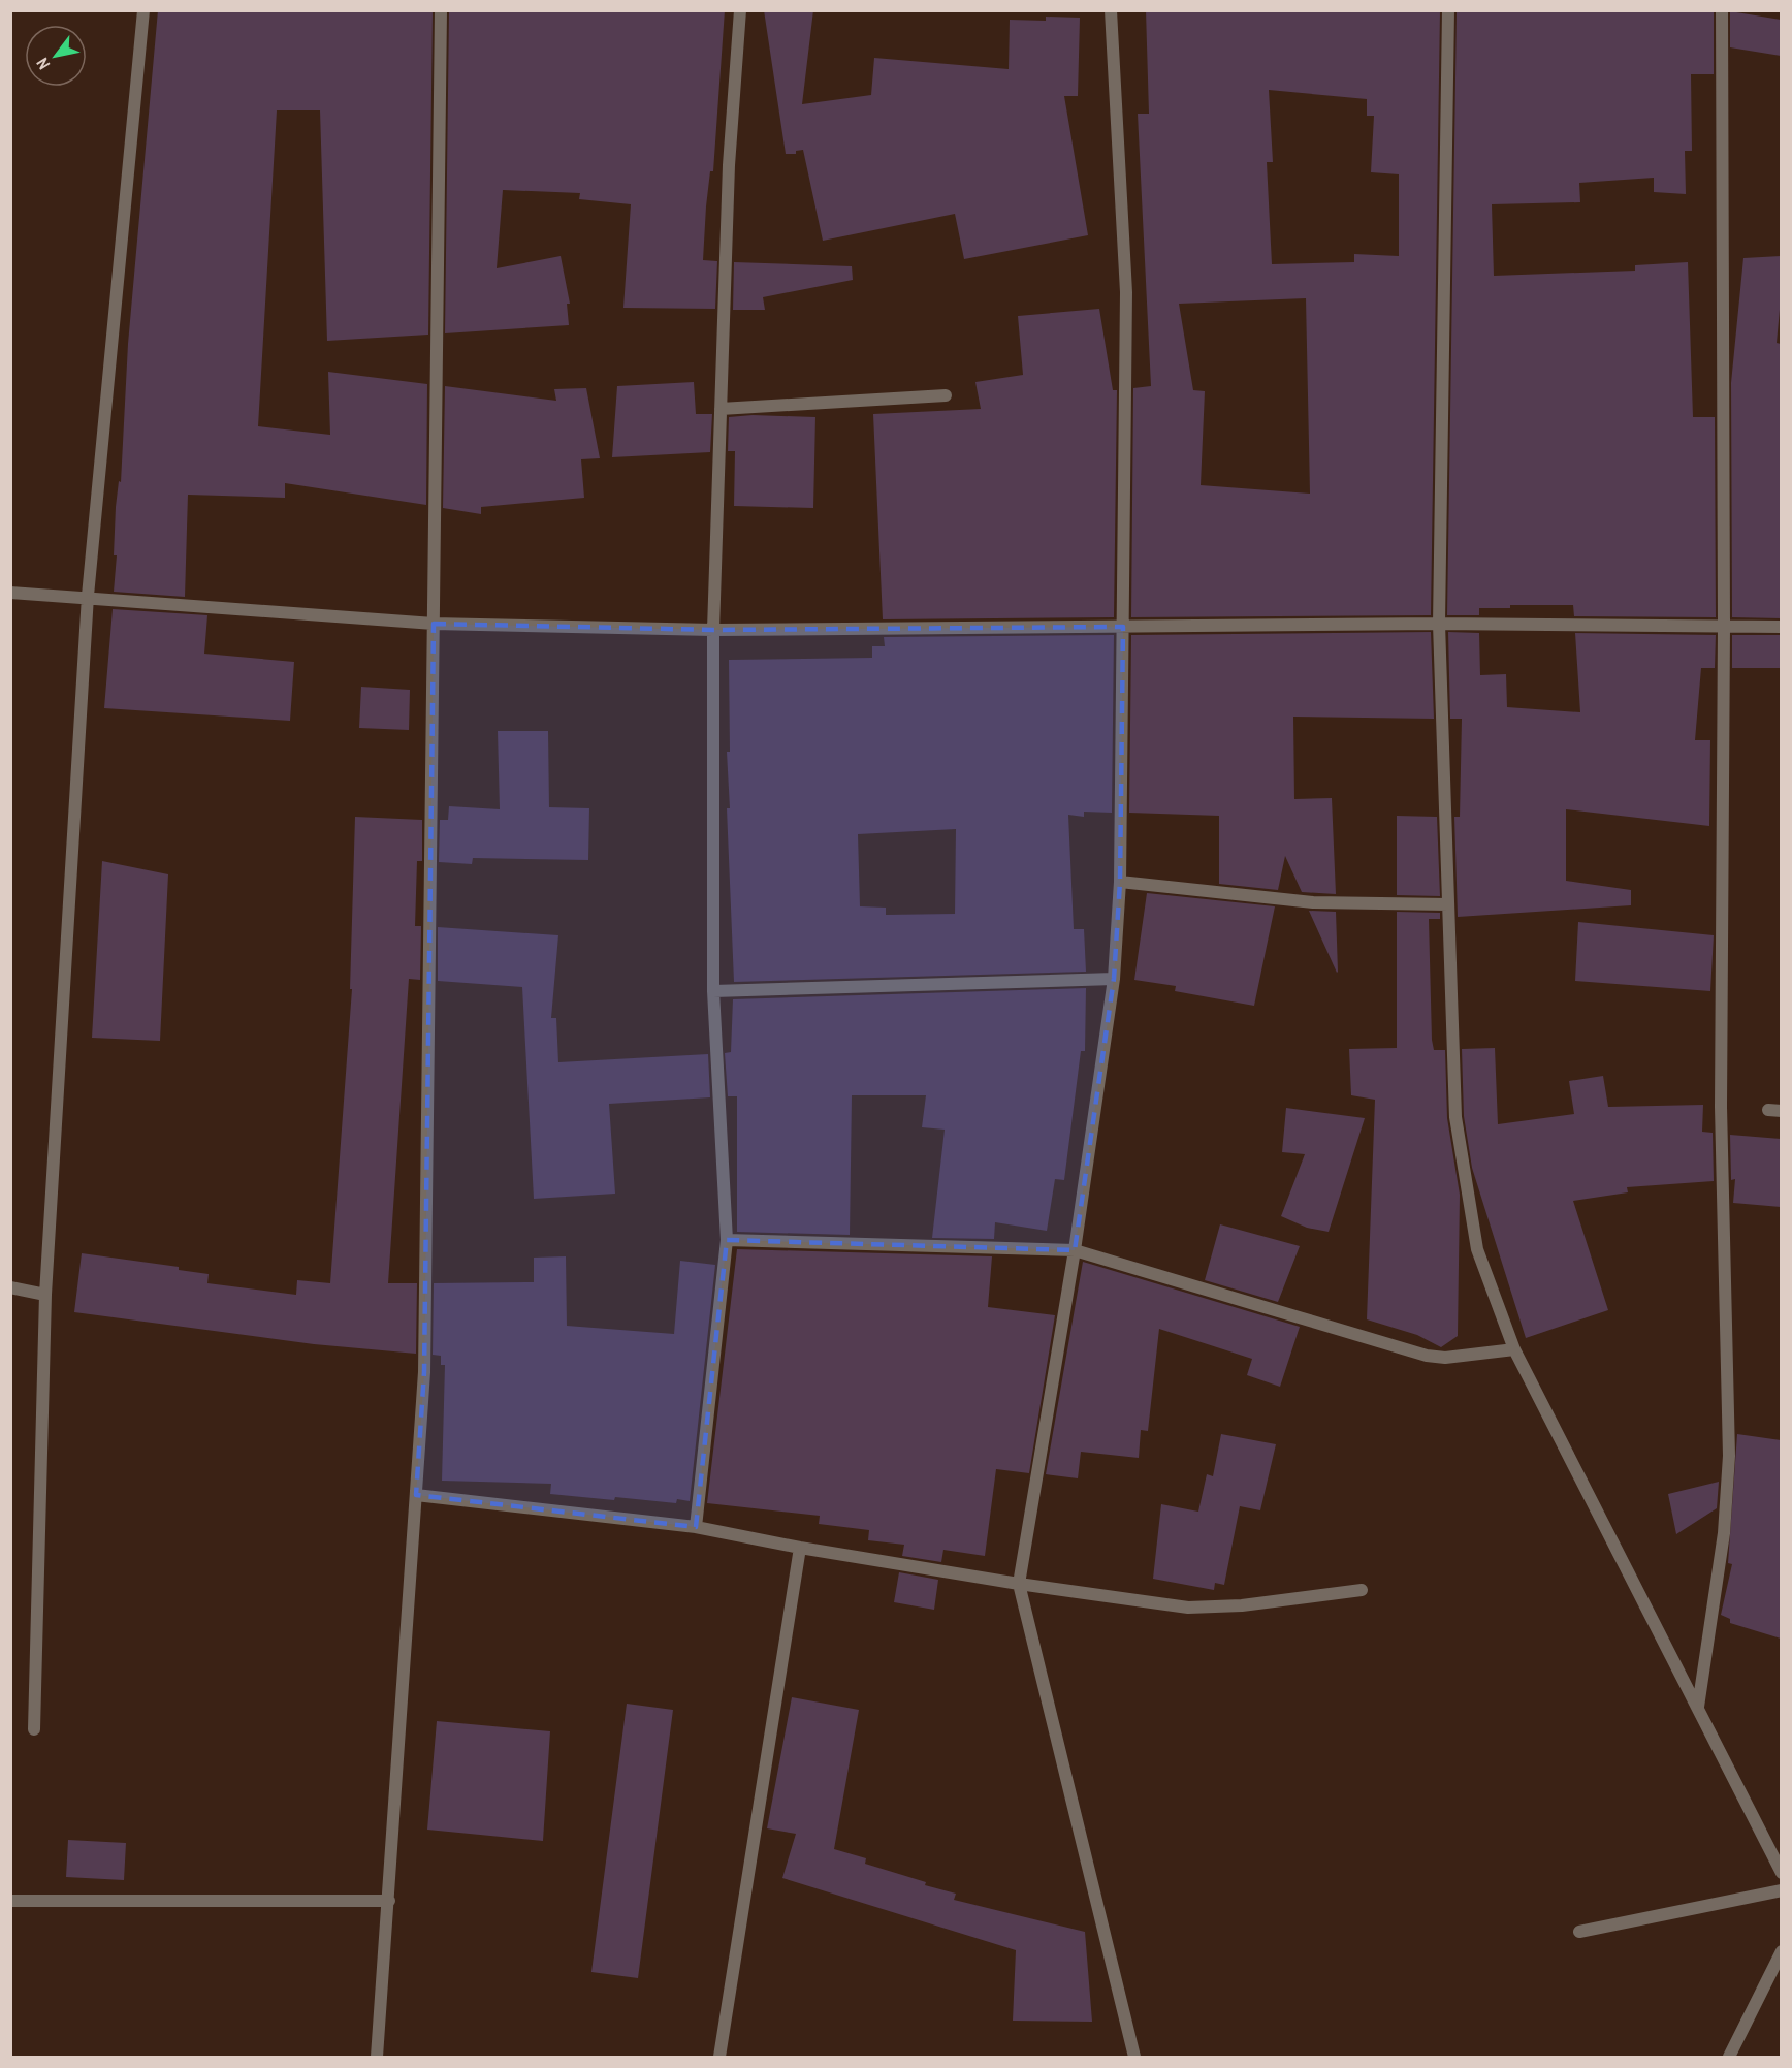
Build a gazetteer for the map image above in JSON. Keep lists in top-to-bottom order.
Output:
{
  "north": "bottom left"
}
